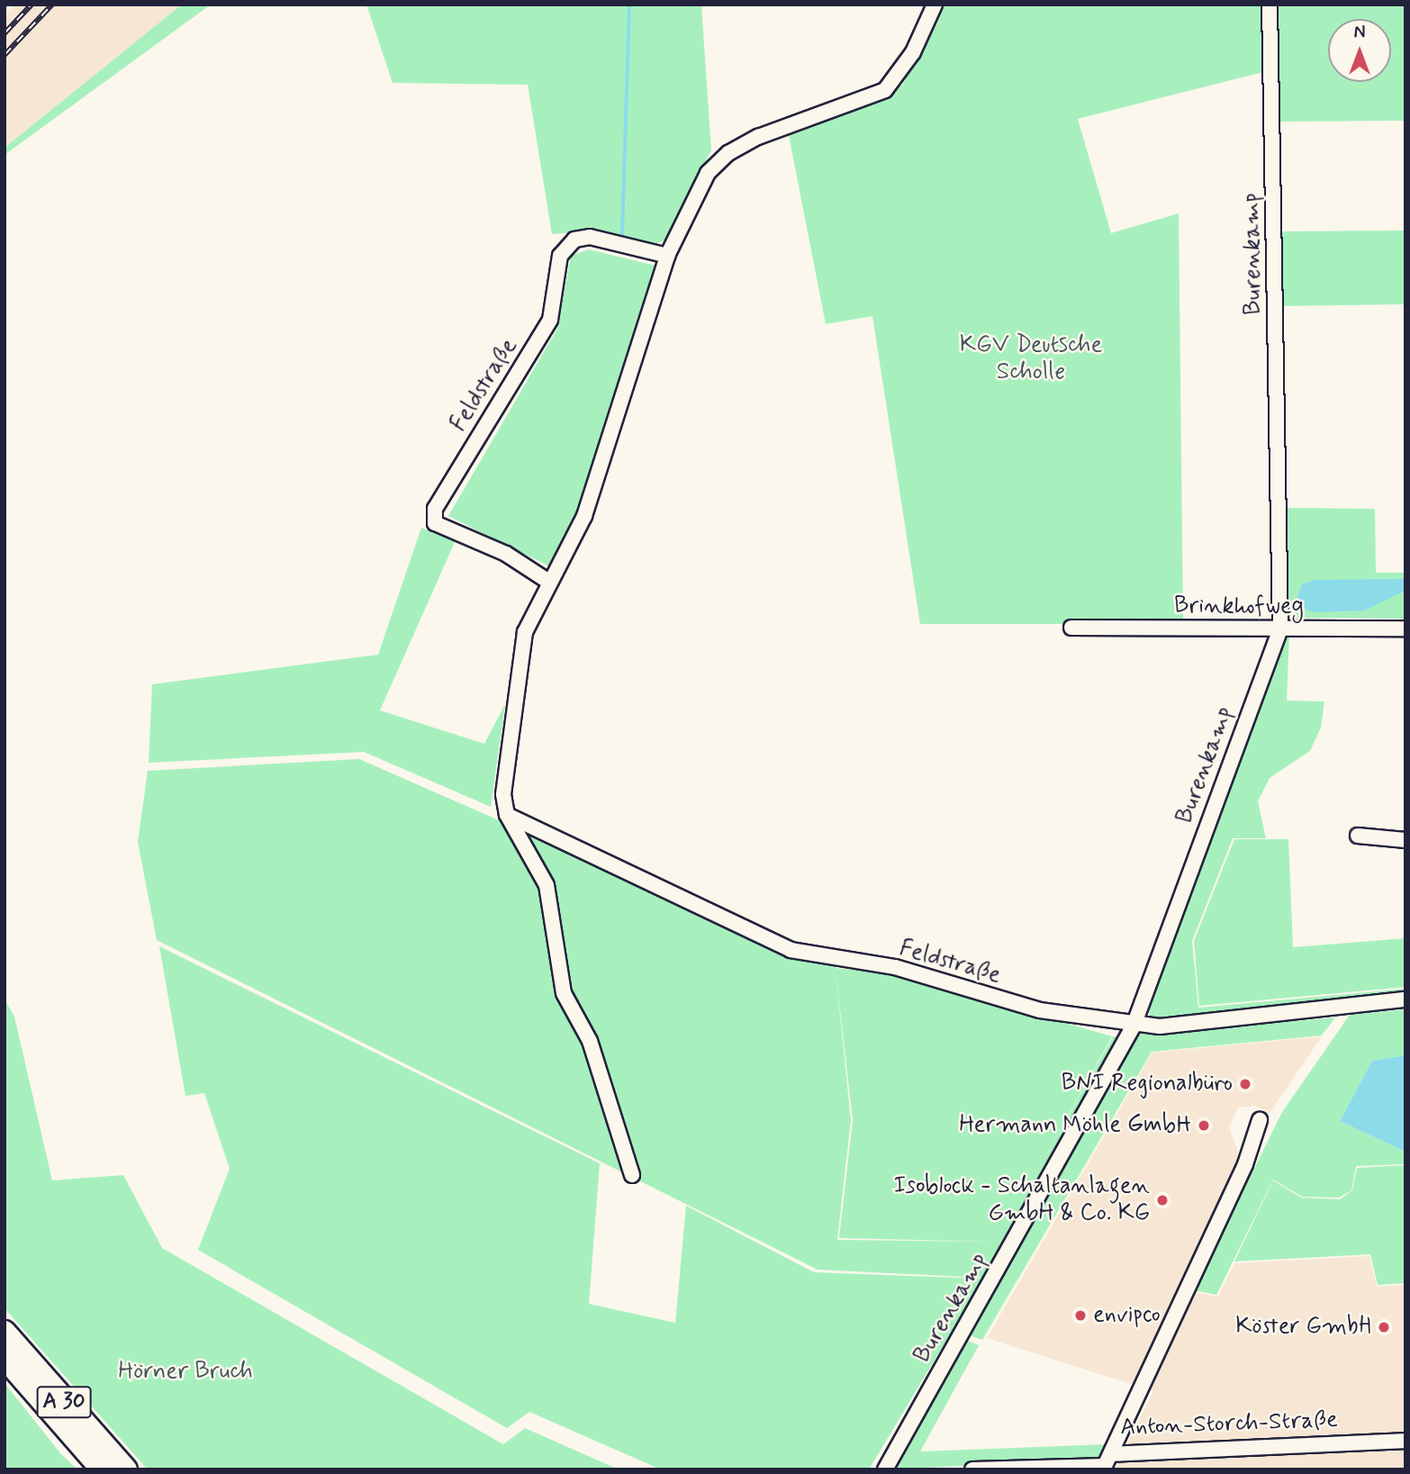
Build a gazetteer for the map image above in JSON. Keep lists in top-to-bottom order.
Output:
{
  "streets": {
    "highway": ["A 30"],
    "street": [
      "Burenkamp",
      "Feldstraße",
      "Brinkhofweg",
      "Anton-Storch-Straße"
    ]
  },
  "crossings": [
    ["Burenkamp", "Feldstraße"],
    ["Burenkamp", "Brinkhofweg"]
  ],
  "parks": ["KGV Deutsche Scholle", "Hörner Bruch"],
  "places": [
    "BNI Regionalbüro",
    "Hermann Möhle GmbH",
    "Isoblock - Schaltanlagen GmbH & Co. KG",
    "envipco",
    "Köster GmbH"
  ],
  "north": "top"
}
